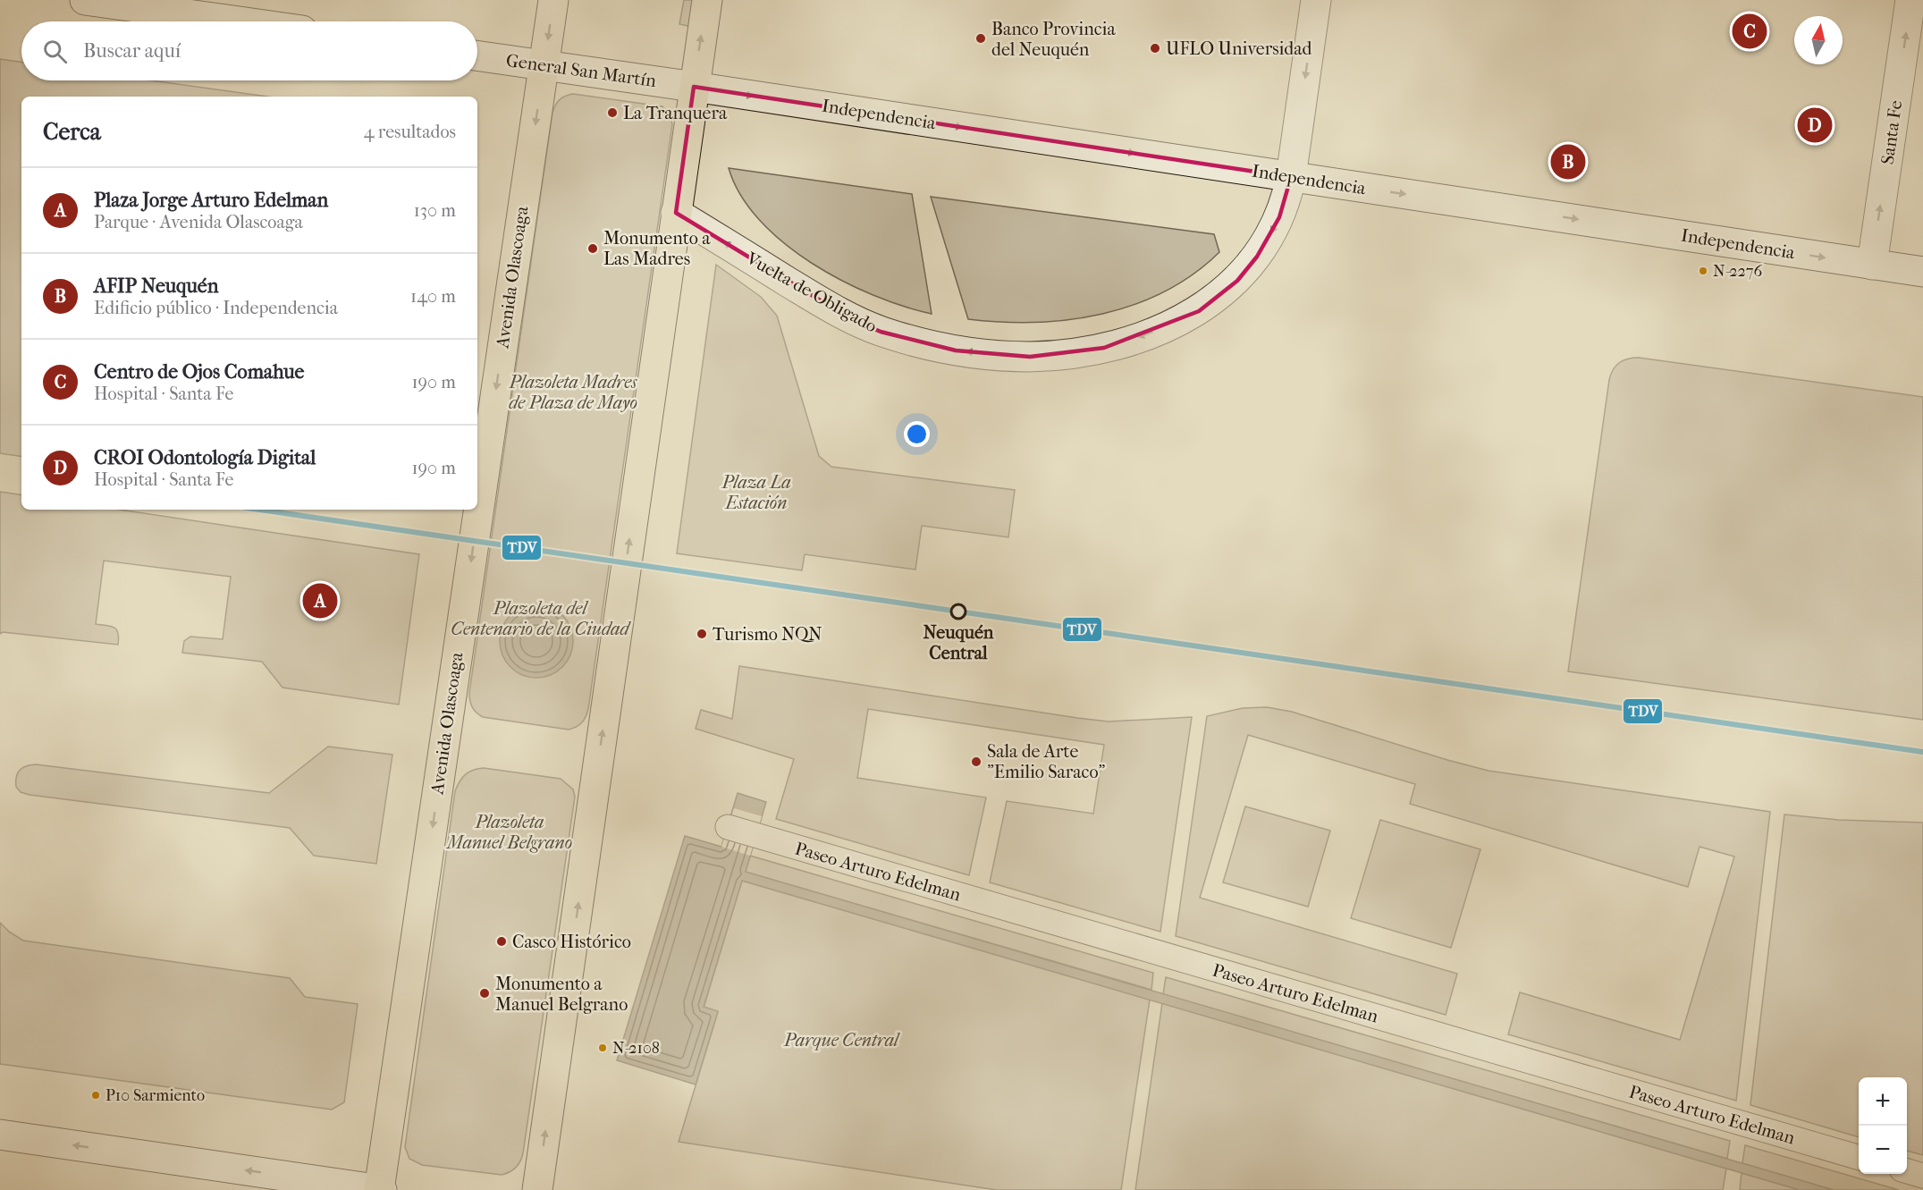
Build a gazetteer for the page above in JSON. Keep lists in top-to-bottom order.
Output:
{
  "streets": {
    "main road": [
      "General San Martín",
      "Independencia",
      "Santa Fe",
      "Avenida Olascoaga",
      "Vuelta de Obligado"
    ],
    "street": ["Paseo Arturo Edelman"]
  },
  "crossings": [
    ["General San Martín", "Independencia"],
    ["General San Martín", "Avenida Olascoaga"],
    ["Independencia", "Santa Fe"],
    ["Independencia", "Vuelta de Obligado"]
  ],
  "one_way": ["Independencia", "Santa Fe"],
  "parks": [
    "Plazoleta Madres de Plaza de Mayo",
    "Plaza La Estación",
    "Plazoleta del Centenario de la Ciudad",
    "Plazoleta Manuel Belgrano",
    "Parque Central"
  ],
  "places": [
    "Banco Provincia del Neuquén",
    "UFLO Universidad",
    "La Tranquera",
    "Monumento a Las Madres",
    "N-2276",
    "Neuquén Central",
    "Turismo NQN",
    "Sala de Arte \"Emilio Saraco\"",
    "Casco Histórico",
    "Monumento a Manuel Belgrano",
    "N-2108",
    "P10 Sarmiento"
  ],
  "lines": ["transit line TDV"],
  "north": "top",
  "page": {
    "pins": [
      "C",
      "D",
      "B",
      "A"
    ],
    "search": "Buscar aquí",
    "heading": ["Cerca", "4 resultados"],
    "list": [
      {
        "mark": "A",
        "name": "Plaza Jorge Arturo Edelman",
        "note": "Parque · Avenida Olascoaga",
        "value": "130 m"
      },
      {
        "mark": "B",
        "name": "AFIP Neuquén",
        "note": "Edificio público · Independencia",
        "value": "140 m"
      },
      {
        "mark": "C",
        "name": "Centro de Ojos Comahue",
        "note": "Hospital · Santa Fe",
        "value": "190 m"
      },
      {
        "mark": "D",
        "name": "CROI Odontología Digital",
        "note": "Hospital · Santa Fe",
        "value": "190 m"
      }
    ],
    "map_buttons": ["+", "−"]
  }
}
